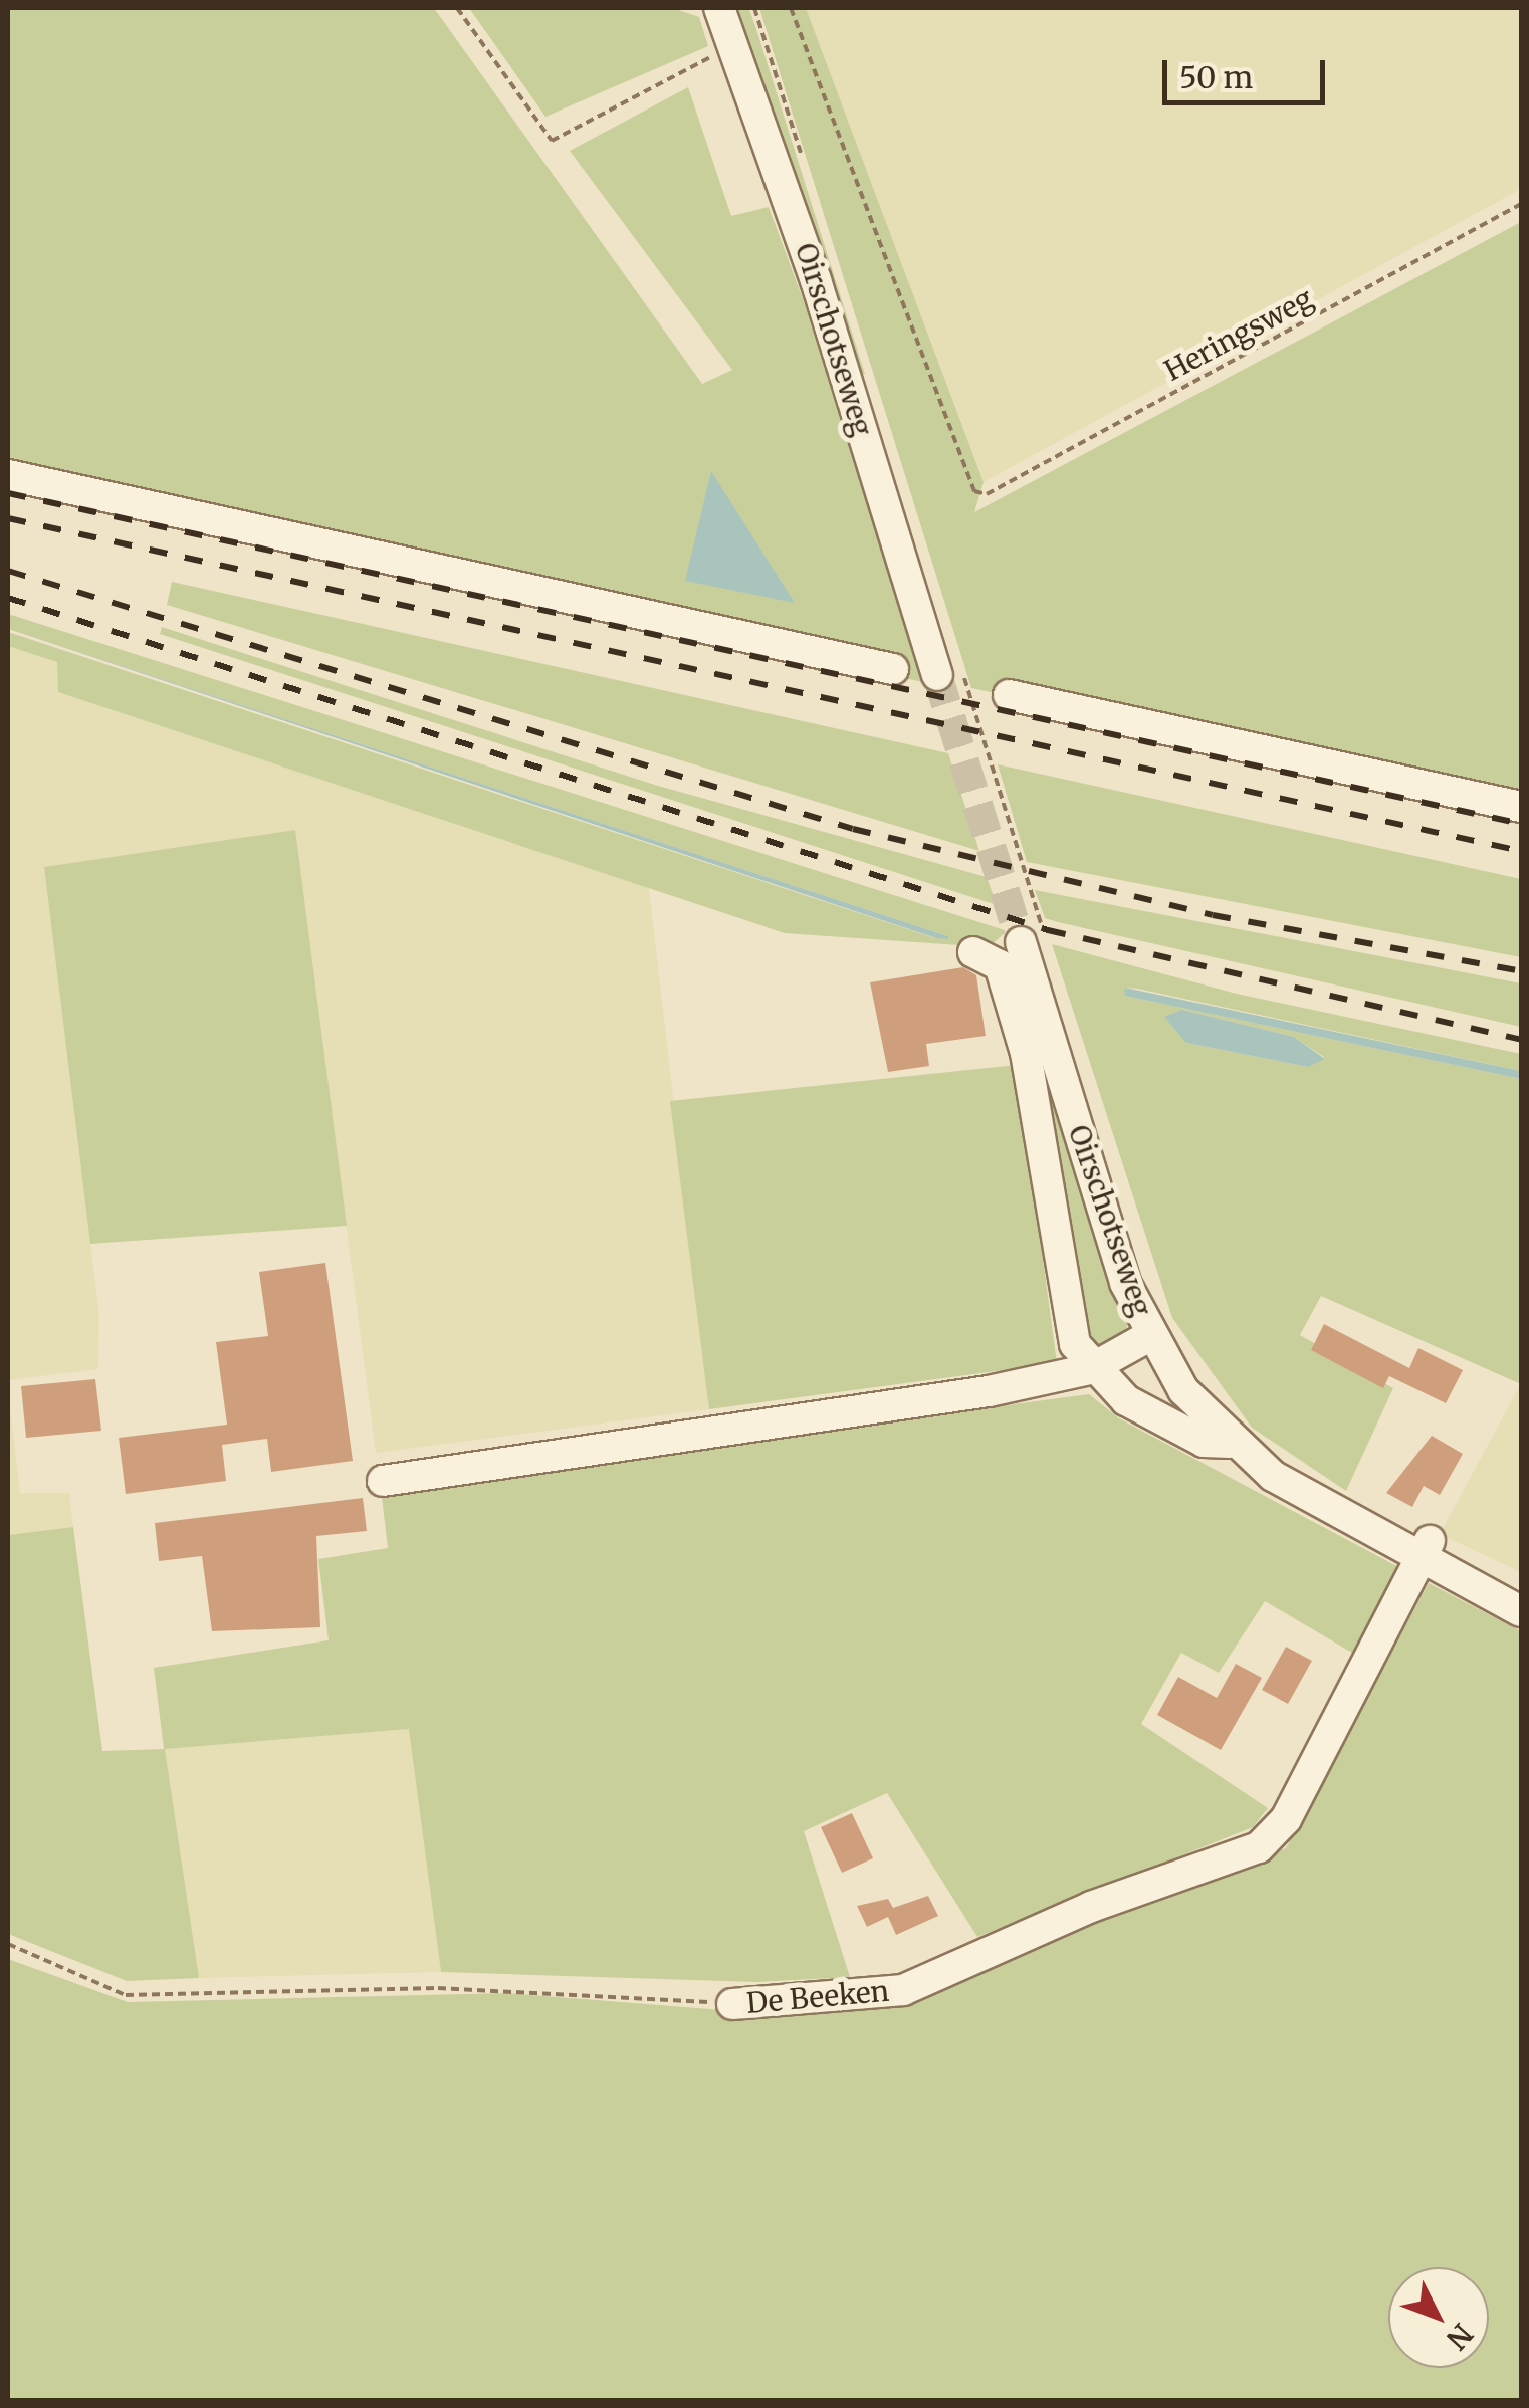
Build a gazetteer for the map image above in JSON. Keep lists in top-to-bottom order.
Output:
{
  "streets": {
    "street": ["Oirschotseweg", "De Beeken"],
    "path": ["Heringsweg"]
  },
  "crossings": [
    ["Oirschotseweg", "De Beeken"]
  ],
  "scale_bar": "50 m",
  "north": "bottom right"
}
